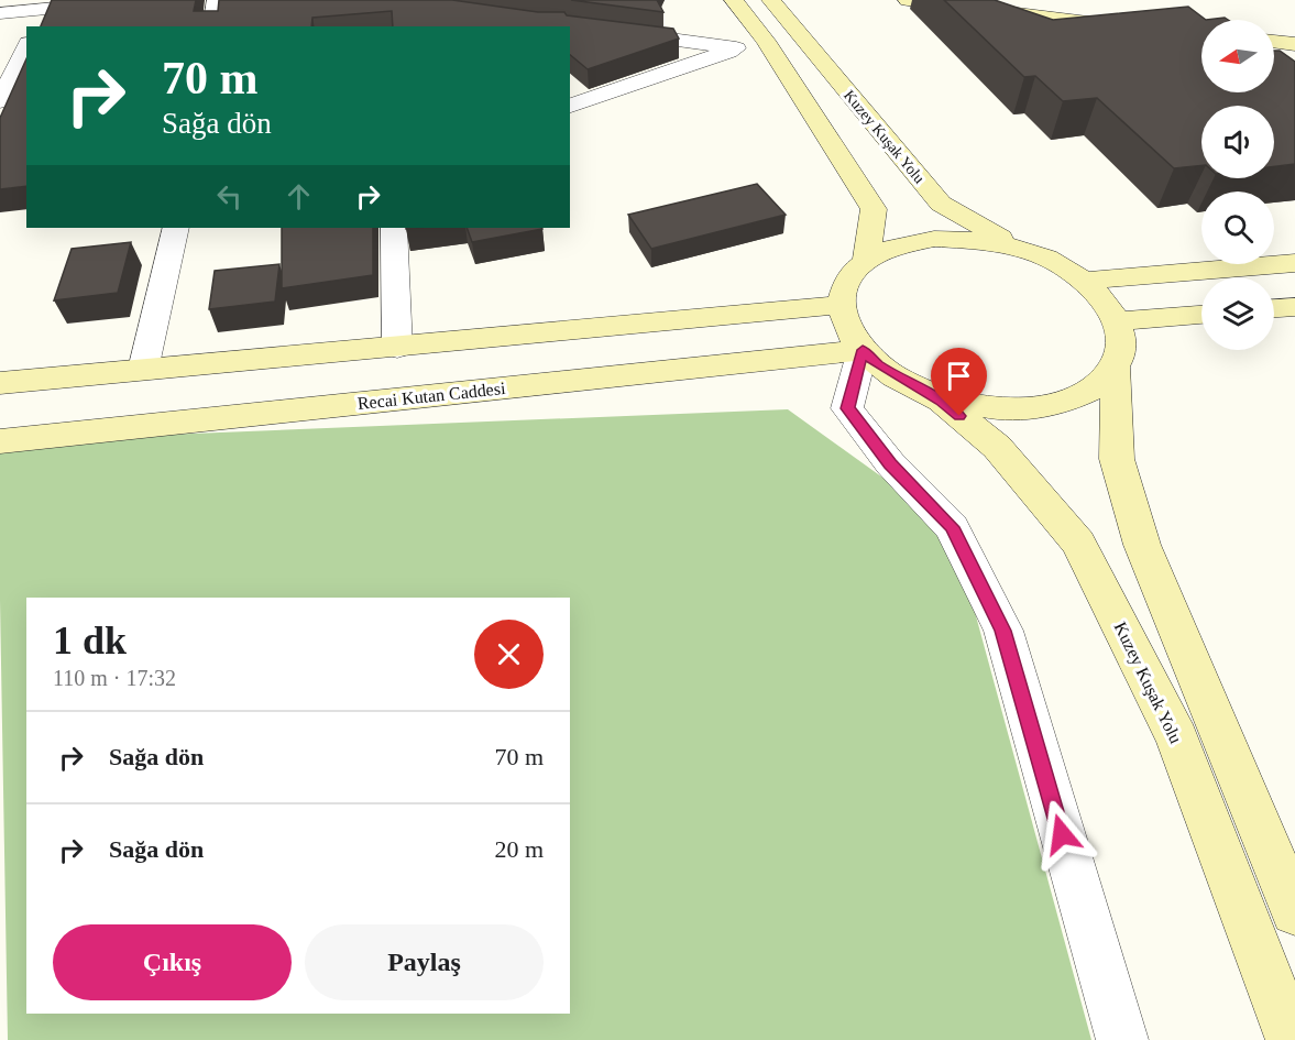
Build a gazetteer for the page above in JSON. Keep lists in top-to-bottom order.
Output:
{
  "streets": {
    "main road": ["Kuzey Kuşak Yolu", "Recai Kutan Caddesi"]
  },
  "crossings": [
    ["Kuzey Kuşak Yolu", "Recai Kutan Caddesi"]
  ],
  "north": "left",
  "page": {
    "turn": ["70 m", "Sağa dön"],
    "heading": ["1 dk", "110 m · 17:32"],
    "list": [
      {
        "name": "Sağa dön",
        "value": "70 m"
      },
      {
        "name": "Sağa dön",
        "value": "20 m"
      }
    ],
    "buttons": ["Çıkış", "Paylaş"]
  }
}
